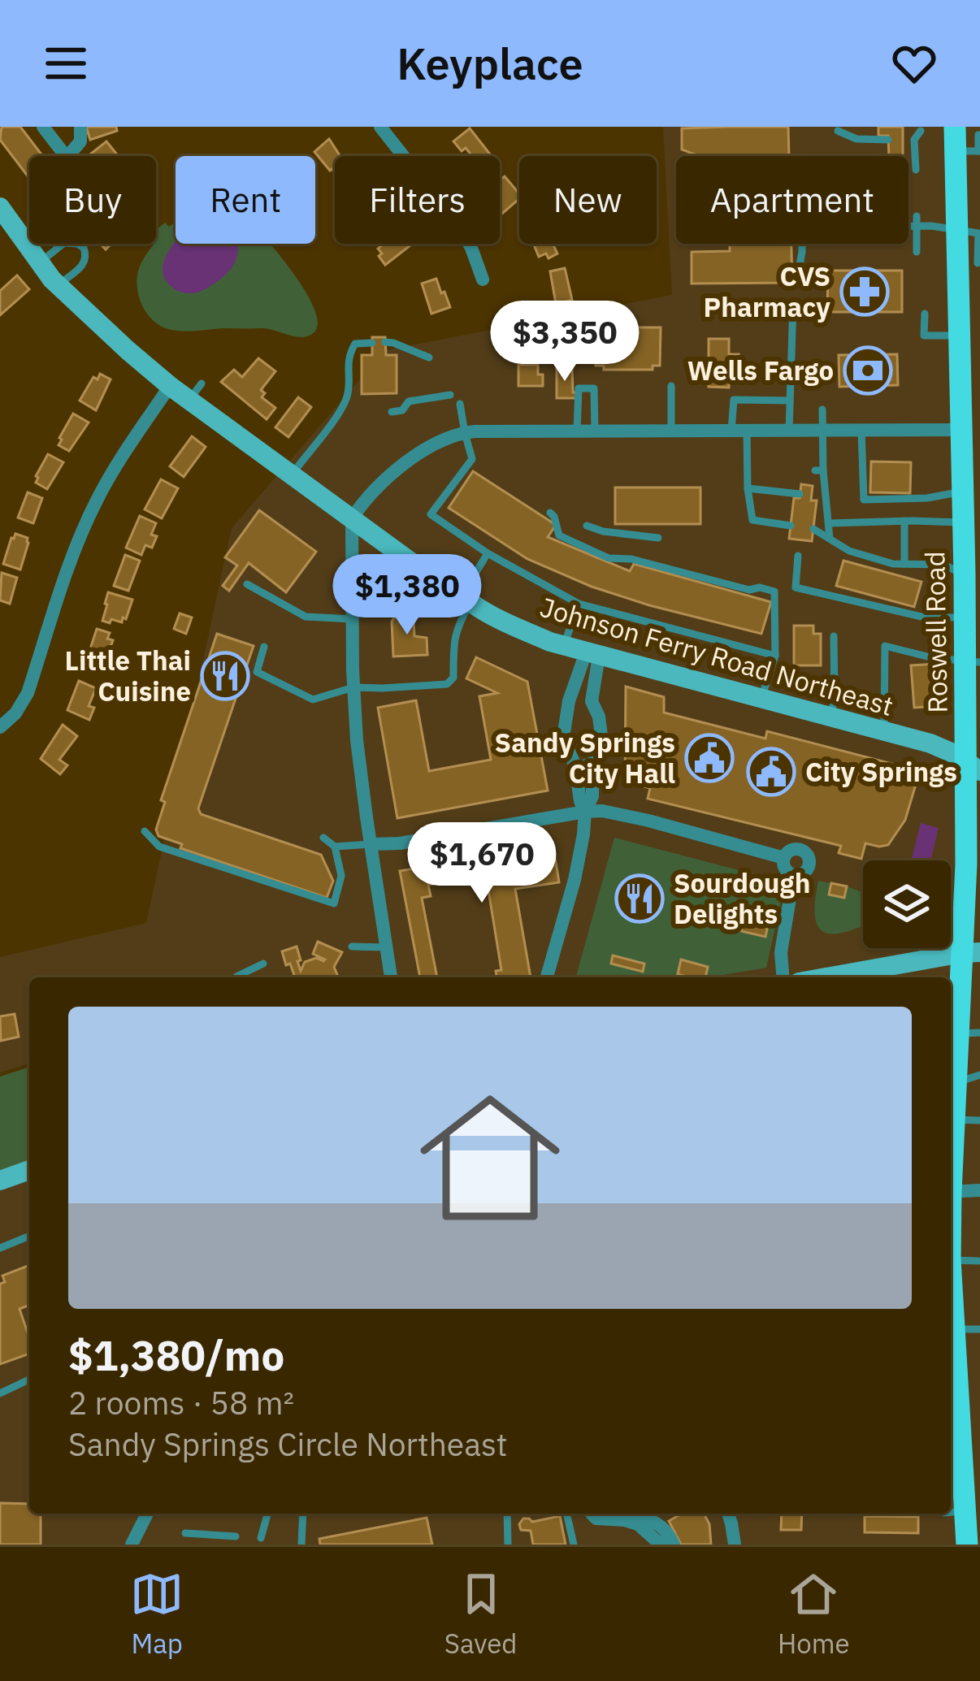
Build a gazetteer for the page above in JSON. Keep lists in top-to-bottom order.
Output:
{
  "streets": {
    "main road": ["Roswell Road"],
    "street": ["Johnson Ferry Road Northeast"]
  },
  "crossings": [
    ["Roswell Road", "Johnson Ferry Road Northeast"]
  ],
  "places": {
    "pharmacy": ["CVS Pharmacy"],
    "bank": ["Wells Fargo"],
    "restaurant": ["Little Thai Cuisine", "Sourdough Delights"],
    "public building": ["Sandy Springs City Hall", "City Springs"]
  },
  "page": {
    "header": "Keyplace",
    "chip": [
      "Buy",
      "Rent",
      "Filters",
      "New",
      "Apartment"
    ],
    "price": ["$3,350", "$1,380", "$1,670"],
    "list": [
      {
        "name": "$1,380/mo",
        "note": "2 rooms · 58 m² · Sandy Springs Circle Northeast"
      }
    ],
    "tabs": ["Map", "Saved", "Home"]
  }
}
